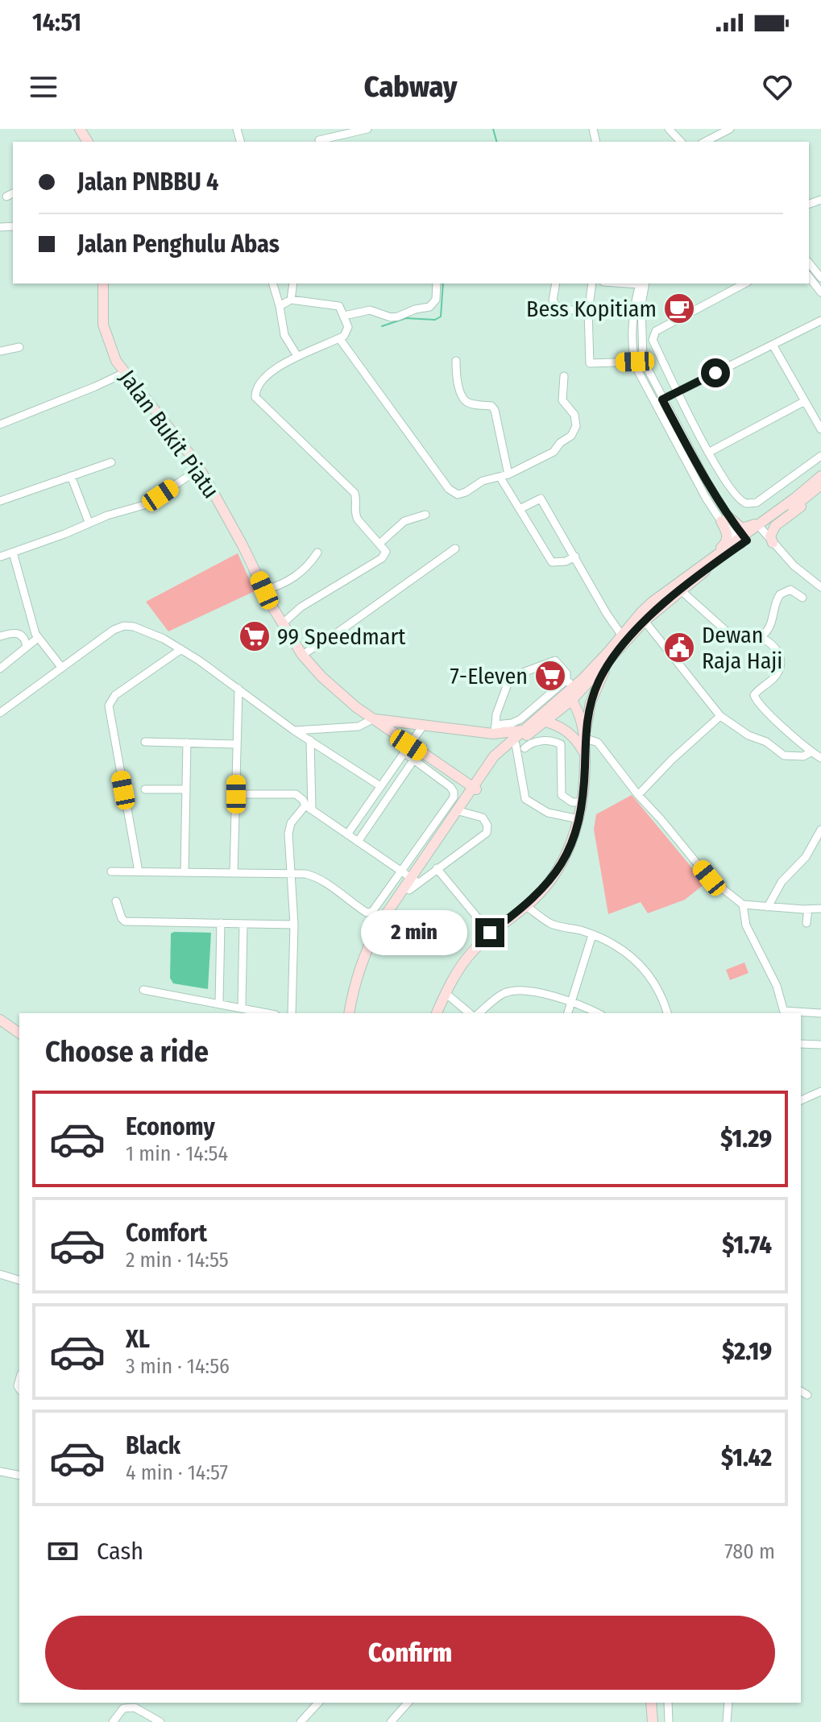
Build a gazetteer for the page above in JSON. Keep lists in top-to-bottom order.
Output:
{
  "streets": {
    "main road": ["Jalan Bukit Piatu"]
  },
  "places": {
    "cafe": ["Bess Kopitiam"],
    "supermarket": ["99 Speedmart", "7-Eleven"],
    "public building": ["Dewan Raja Haji"]
  },
  "page": {
    "status": "14:51",
    "header": "Cabway",
    "banner": ["Jalan PNBBU 4", "Jalan Penghulu Abas"],
    "bubble": "2 min",
    "heading": "Choose a ride",
    "list": [
      {
        "name": "Economy",
        "note": "1 min · 14:54",
        "value": "$1.29"
      },
      {
        "name": "Comfort",
        "note": "2 min · 14:55",
        "value": "$1.74"
      },
      {
        "name": "XL",
        "note": "3 min · 14:56",
        "value": "$2.19"
      },
      {
        "name": "Black",
        "note": "4 min · 14:57",
        "value": "$1.42"
      }
    ],
    "pay": ["Cash", "780 m"],
    "buttons": "Confirm"
  }
}
